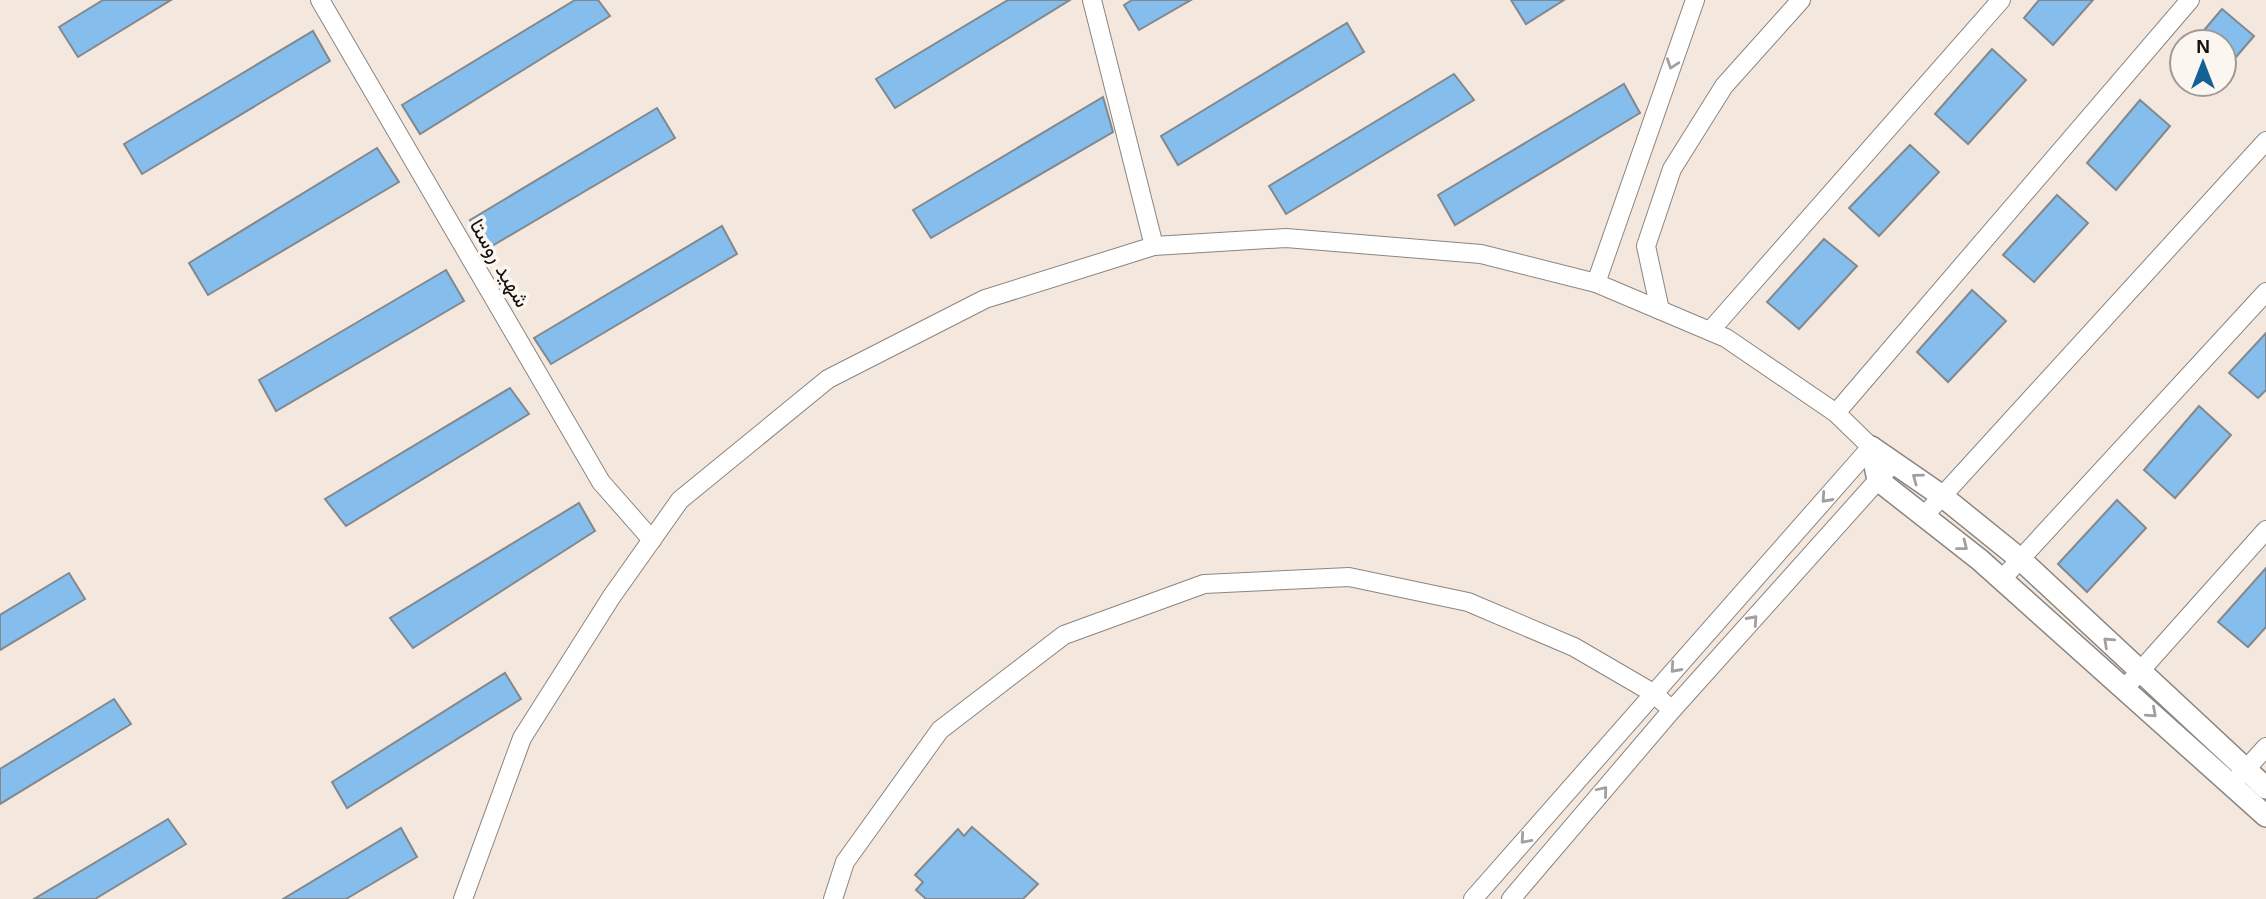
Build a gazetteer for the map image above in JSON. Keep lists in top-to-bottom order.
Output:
{
  "streets": {
    "street": ["شهید روستا"]
  },
  "north": "top"
}
